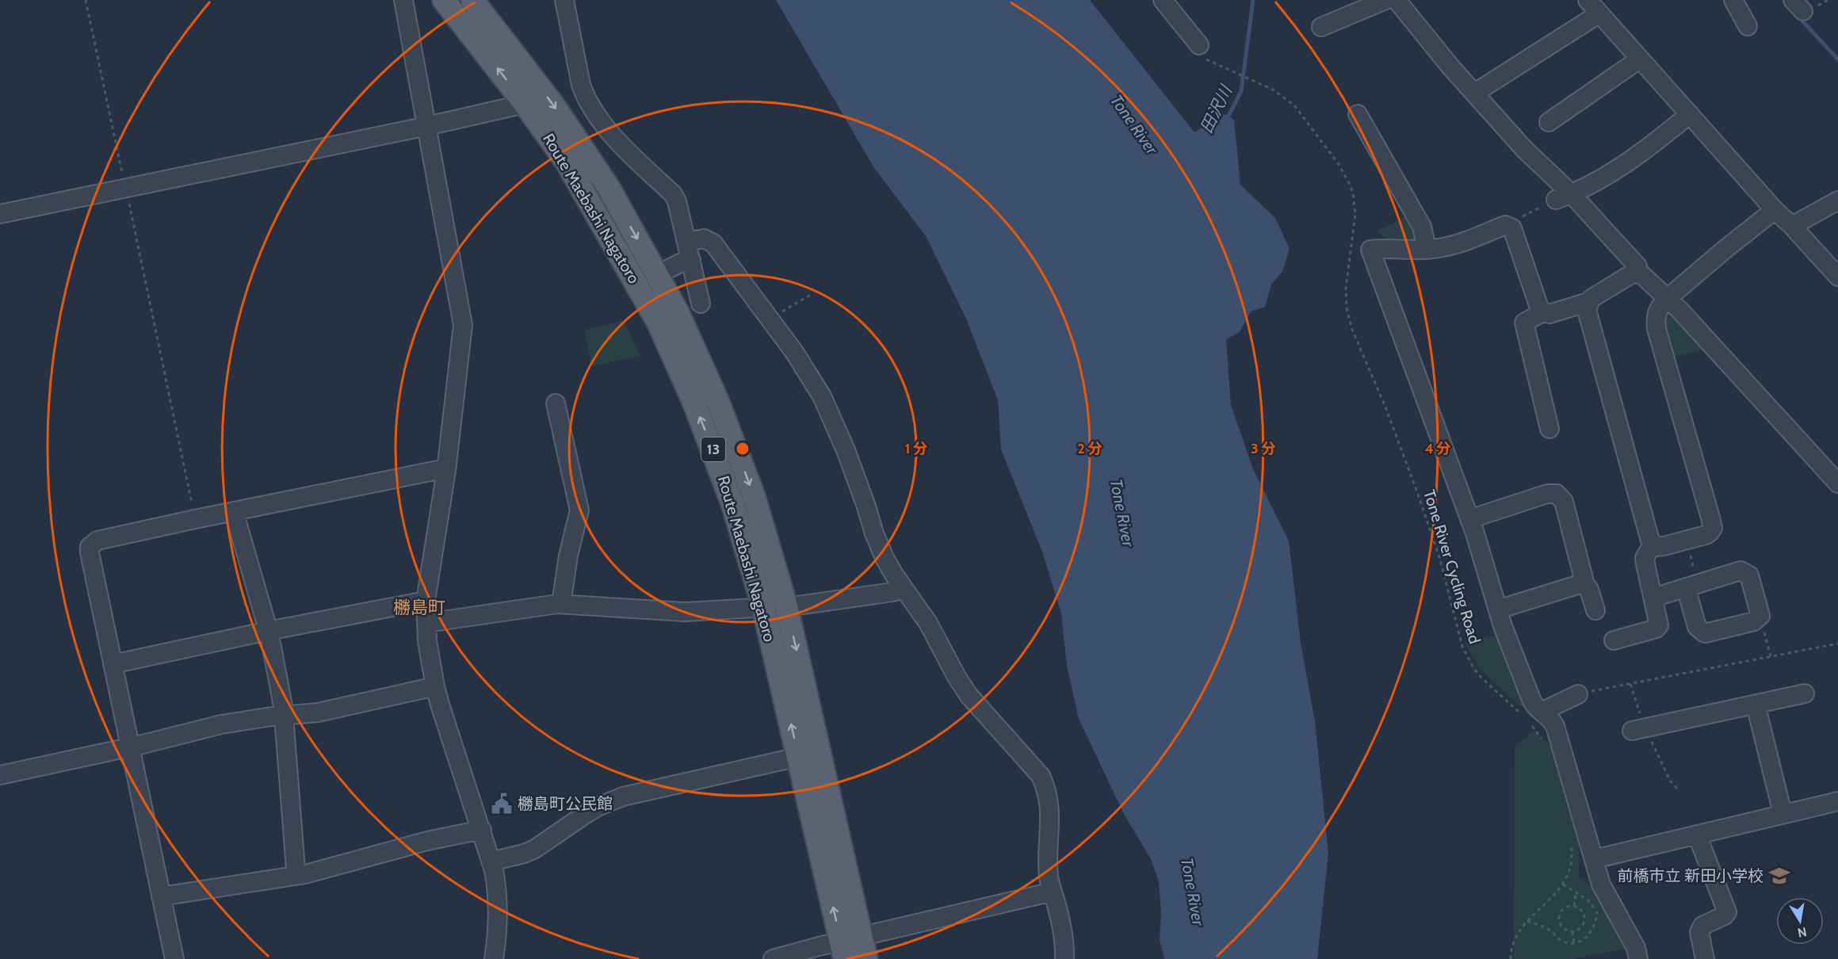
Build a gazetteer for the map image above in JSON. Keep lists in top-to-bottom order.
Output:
{
  "streets": {
    "main road": ["Route Maebashi Nagatoro", "13"],
    "path": ["Tone River Cycling Road"]
  },
  "districts": ["橳島町"],
  "water": ["田沢川", "Tone River"],
  "places": {
    "public building": ["橳島町公民館"],
    "school or university": ["前橋市立 新田小学校"]
  },
  "north": "bottom",
  "rings": [
    "1 分",
    "2 分",
    "3 分",
    "4 分"
  ]
}
